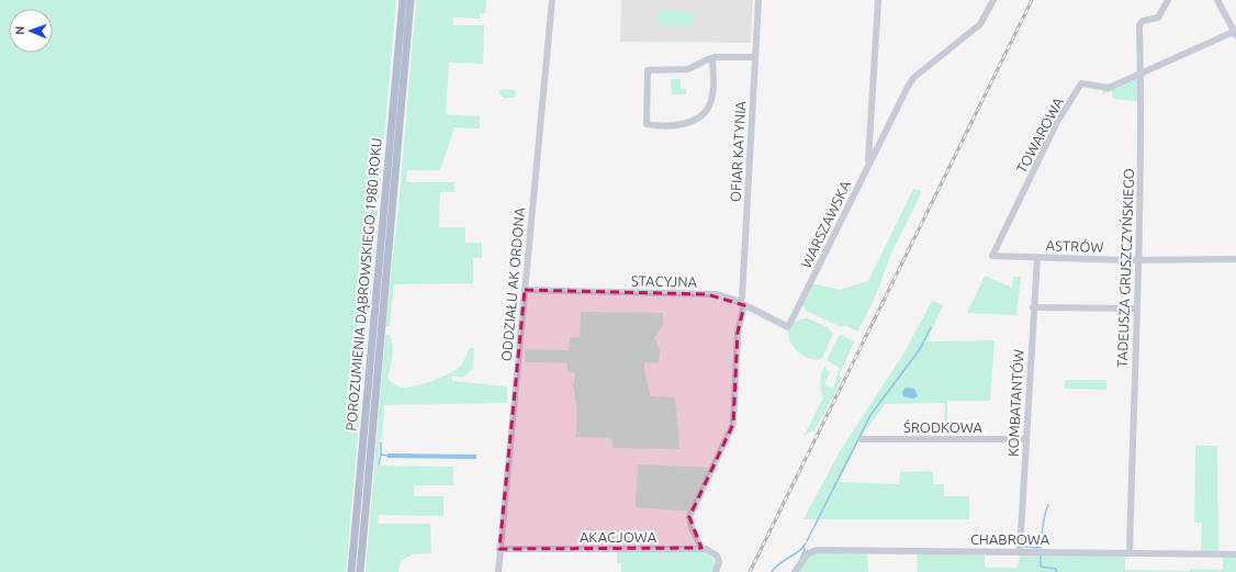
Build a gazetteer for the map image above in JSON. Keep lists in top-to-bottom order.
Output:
{
  "streets": {
    "main road": ["POROZUMIENIA DĄBROWSKIEGO 1980 ROKU"],
    "street": [
      "TOWAROWA",
      "OFIAR KATYNIA",
      "WARSZAWSKA",
      "ASTRÓW",
      "TADEUSZA GRUSZCZYŃSKIEGO",
      "STACYJNA",
      "ODDZIAŁU AK ORDONA",
      "KOMBATANTÓW",
      "ŚRODKOWA",
      "AKACJOWA",
      "CHABROWA"
    ]
  },
  "crossings": [
    ["TOWAROWA", "ASTRÓW"],
    ["TOWAROWA", "TADEUSZA GRUSZCZYŃSKIEGO"],
    ["OFIAR KATYNIA", "STACYJNA"],
    ["OFIAR KATYNIA", "AKACJOWA"],
    ["WARSZAWSKA", "STACYJNA"],
    ["ASTRÓW", "TADEUSZA GRUSZCZYŃSKIEGO"],
    ["ASTRÓW", "KOMBATANTÓW"],
    ["TADEUSZA GRUSZCZYŃSKIEGO", "CHABROWA"],
    ["STACYJNA", "ODDZIAŁU AK ORDONA"],
    ["ODDZIAŁU AK ORDONA", "AKACJOWA"],
    ["KOMBATANTÓW", "ŚRODKOWA"],
    ["KOMBATANTÓW", "CHABROWA"]
  ],
  "north": "left"
}
